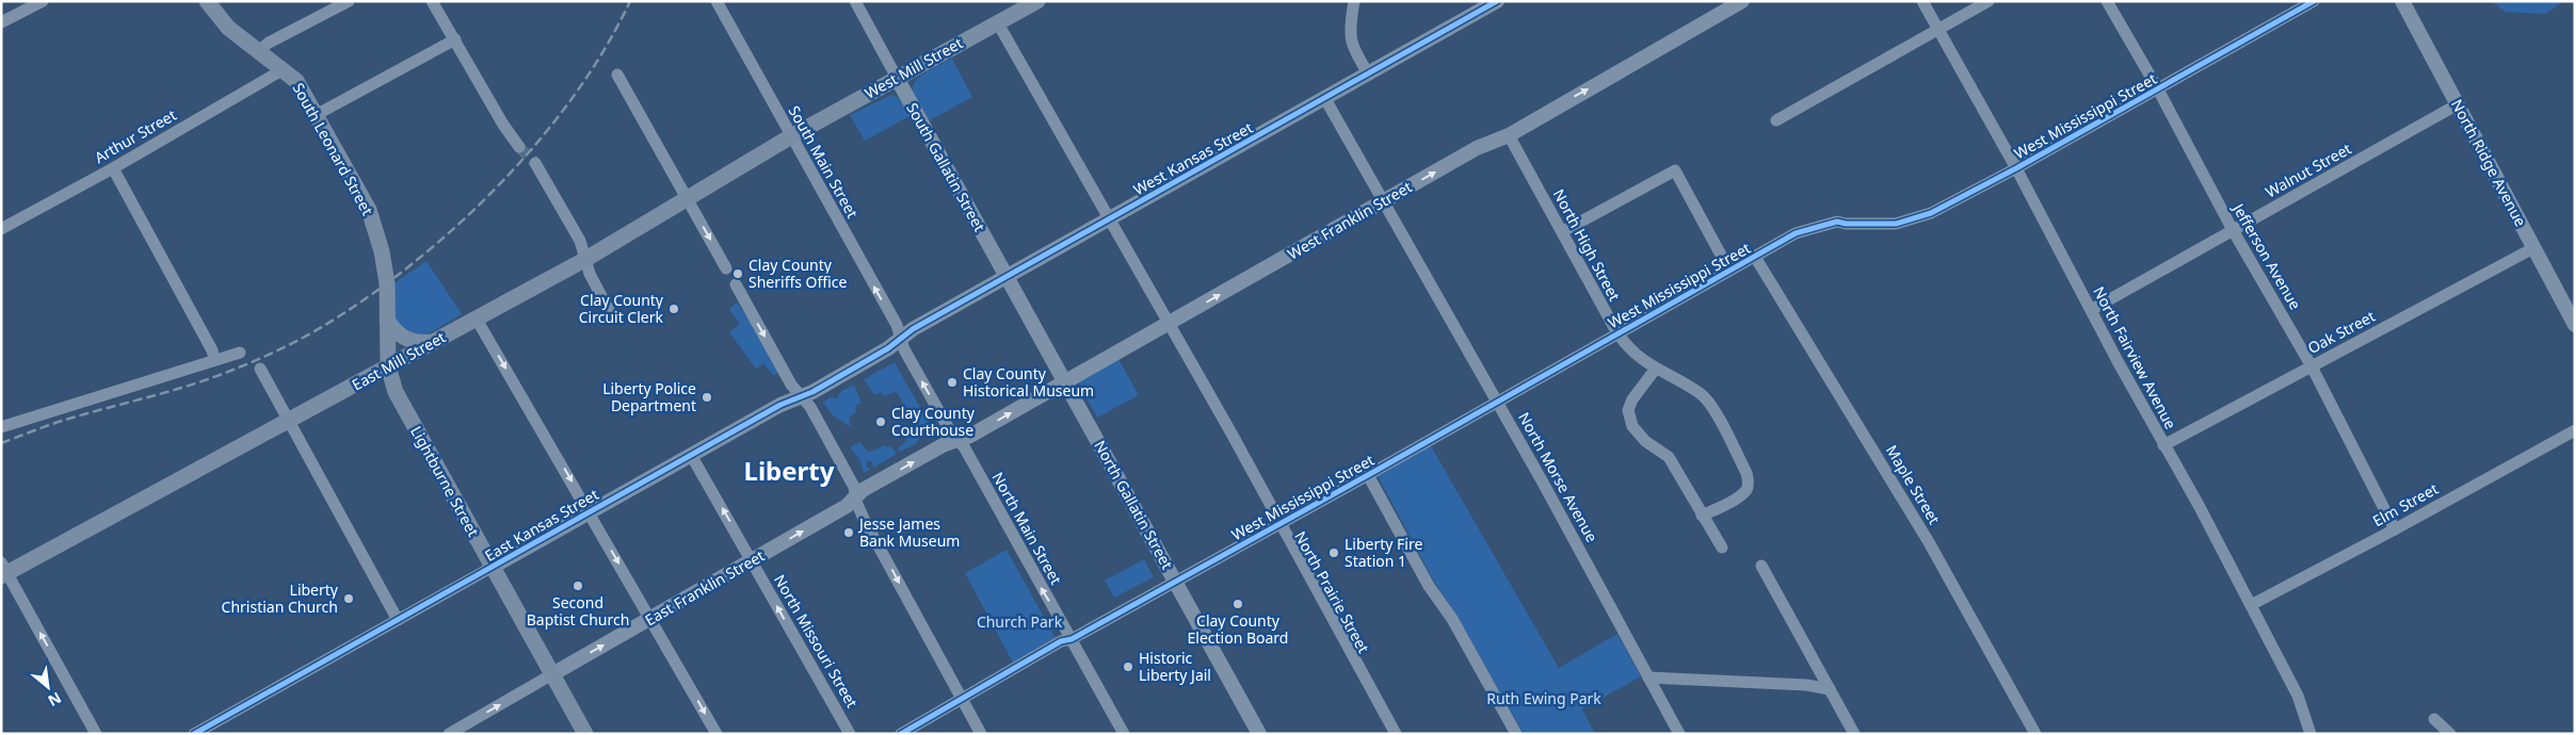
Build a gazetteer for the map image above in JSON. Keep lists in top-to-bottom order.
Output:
{
  "streets": {
    "main road": [
      "West Mill Street",
      "South Leonard Street",
      "East Mill Street",
      "Lightburne Street"
    ],
    "street": [
      "West Mississippi Street",
      "Arthur Street",
      "West Kansas Street",
      "South Main Street",
      "North Ridge Avenue",
      "South Gallatin Street",
      "Walnut Street",
      "West Franklin Street",
      "North High Street",
      "Jefferson Avenue",
      "Oak Street",
      "North Fairview Avenue",
      "North Morse Avenue",
      "Maple Street",
      "North Gallatin Street",
      "Elm Street",
      "East Kansas Street",
      "North Main Street",
      "East Franklin Street",
      "North Prairie Street",
      "North Missouri Street"
    ]
  },
  "crossings": [
    ["West Mill Street", "South Main Street"],
    ["West Mill Street", "South Gallatin Street"],
    ["West Mill Street", "East Mill Street"],
    ["West Mill Street", "North Prairie Street"],
    ["West Mississippi Street", "North High Street"],
    ["West Mississippi Street", "Jefferson Avenue"],
    ["West Mississippi Street", "North Fairview Avenue"],
    ["West Mississippi Street", "North Morse Avenue"],
    ["West Mississippi Street", "Maple Street"],
    ["West Mississippi Street", "North Gallatin Street"],
    ["West Mississippi Street", "North Main Street"],
    ["West Mississippi Street", "North Prairie Street"],
    ["Arthur Street", "South Leonard Street"],
    ["South Leonard Street", "East Mill Street"],
    ["South Leonard Street", "Lightburne Street"],
    ["West Kansas Street", "South Main Street"],
    ["West Kansas Street", "South Gallatin Street"],
    ["West Kansas Street", "North Morse Avenue"],
    ["West Kansas Street", "North Gallatin Street"],
    ["West Kansas Street", "East Kansas Street"],
    ["West Kansas Street", "North Main Street"],
    ["West Kansas Street", "North Prairie Street"],
    ["South Main Street", "East Mill Street"],
    ["South Main Street", "East Kansas Street"],
    ["South Main Street", "North Main Street"],
    ["North Ridge Avenue", "Walnut Street"],
    ["North Ridge Avenue", "Oak Street"],
    ["South Gallatin Street", "North Gallatin Street"],
    ["Walnut Street", "Jefferson Avenue"],
    ["Walnut Street", "North Fairview Avenue"],
    ["West Franklin Street", "North High Street"],
    ["West Franklin Street", "North Morse Avenue"],
    ["West Franklin Street", "North Gallatin Street"],
    ["West Franklin Street", "North Main Street"],
    ["West Franklin Street", "East Franklin Street"],
    ["West Franklin Street", "North Prairie Street"],
    ["Jefferson Avenue", "Oak Street"],
    ["Jefferson Avenue", "Elm Street"],
    ["Oak Street", "North Fairview Avenue"],
    ["North Fairview Avenue", "Elm Street"],
    ["East Mill Street", "Lightburne Street"],
    ["Lightburne Street", "East Kansas Street"],
    ["Lightburne Street", "East Franklin Street"],
    ["East Kansas Street", "North Main Street"],
    ["East Kansas Street", "North Missouri Street"],
    ["North Main Street", "East Franklin Street"],
    ["East Franklin Street", "North Missouri Street"]
  ],
  "one_way": [
    "South Main Street",
    "West Franklin Street",
    "North Main Street",
    "East Franklin Street",
    "North Missouri Street"
  ],
  "districts": ["Liberty"],
  "parks": ["Church Park", "Ruth Ewing Park"],
  "places": [
    "Clay County Sheriffs Office",
    "Clay County Circuit Clerk",
    "Clay County Historical Museum",
    "Liberty Police Department",
    "Clay County Courthouse",
    "Jesse James Bank Museum",
    "Liberty Fire Station 1",
    "Second Baptist Church",
    "Liberty Christian Church",
    "Clay County Election Board",
    "Historic Liberty Jail"
  ],
  "north": "bottom right"
}
